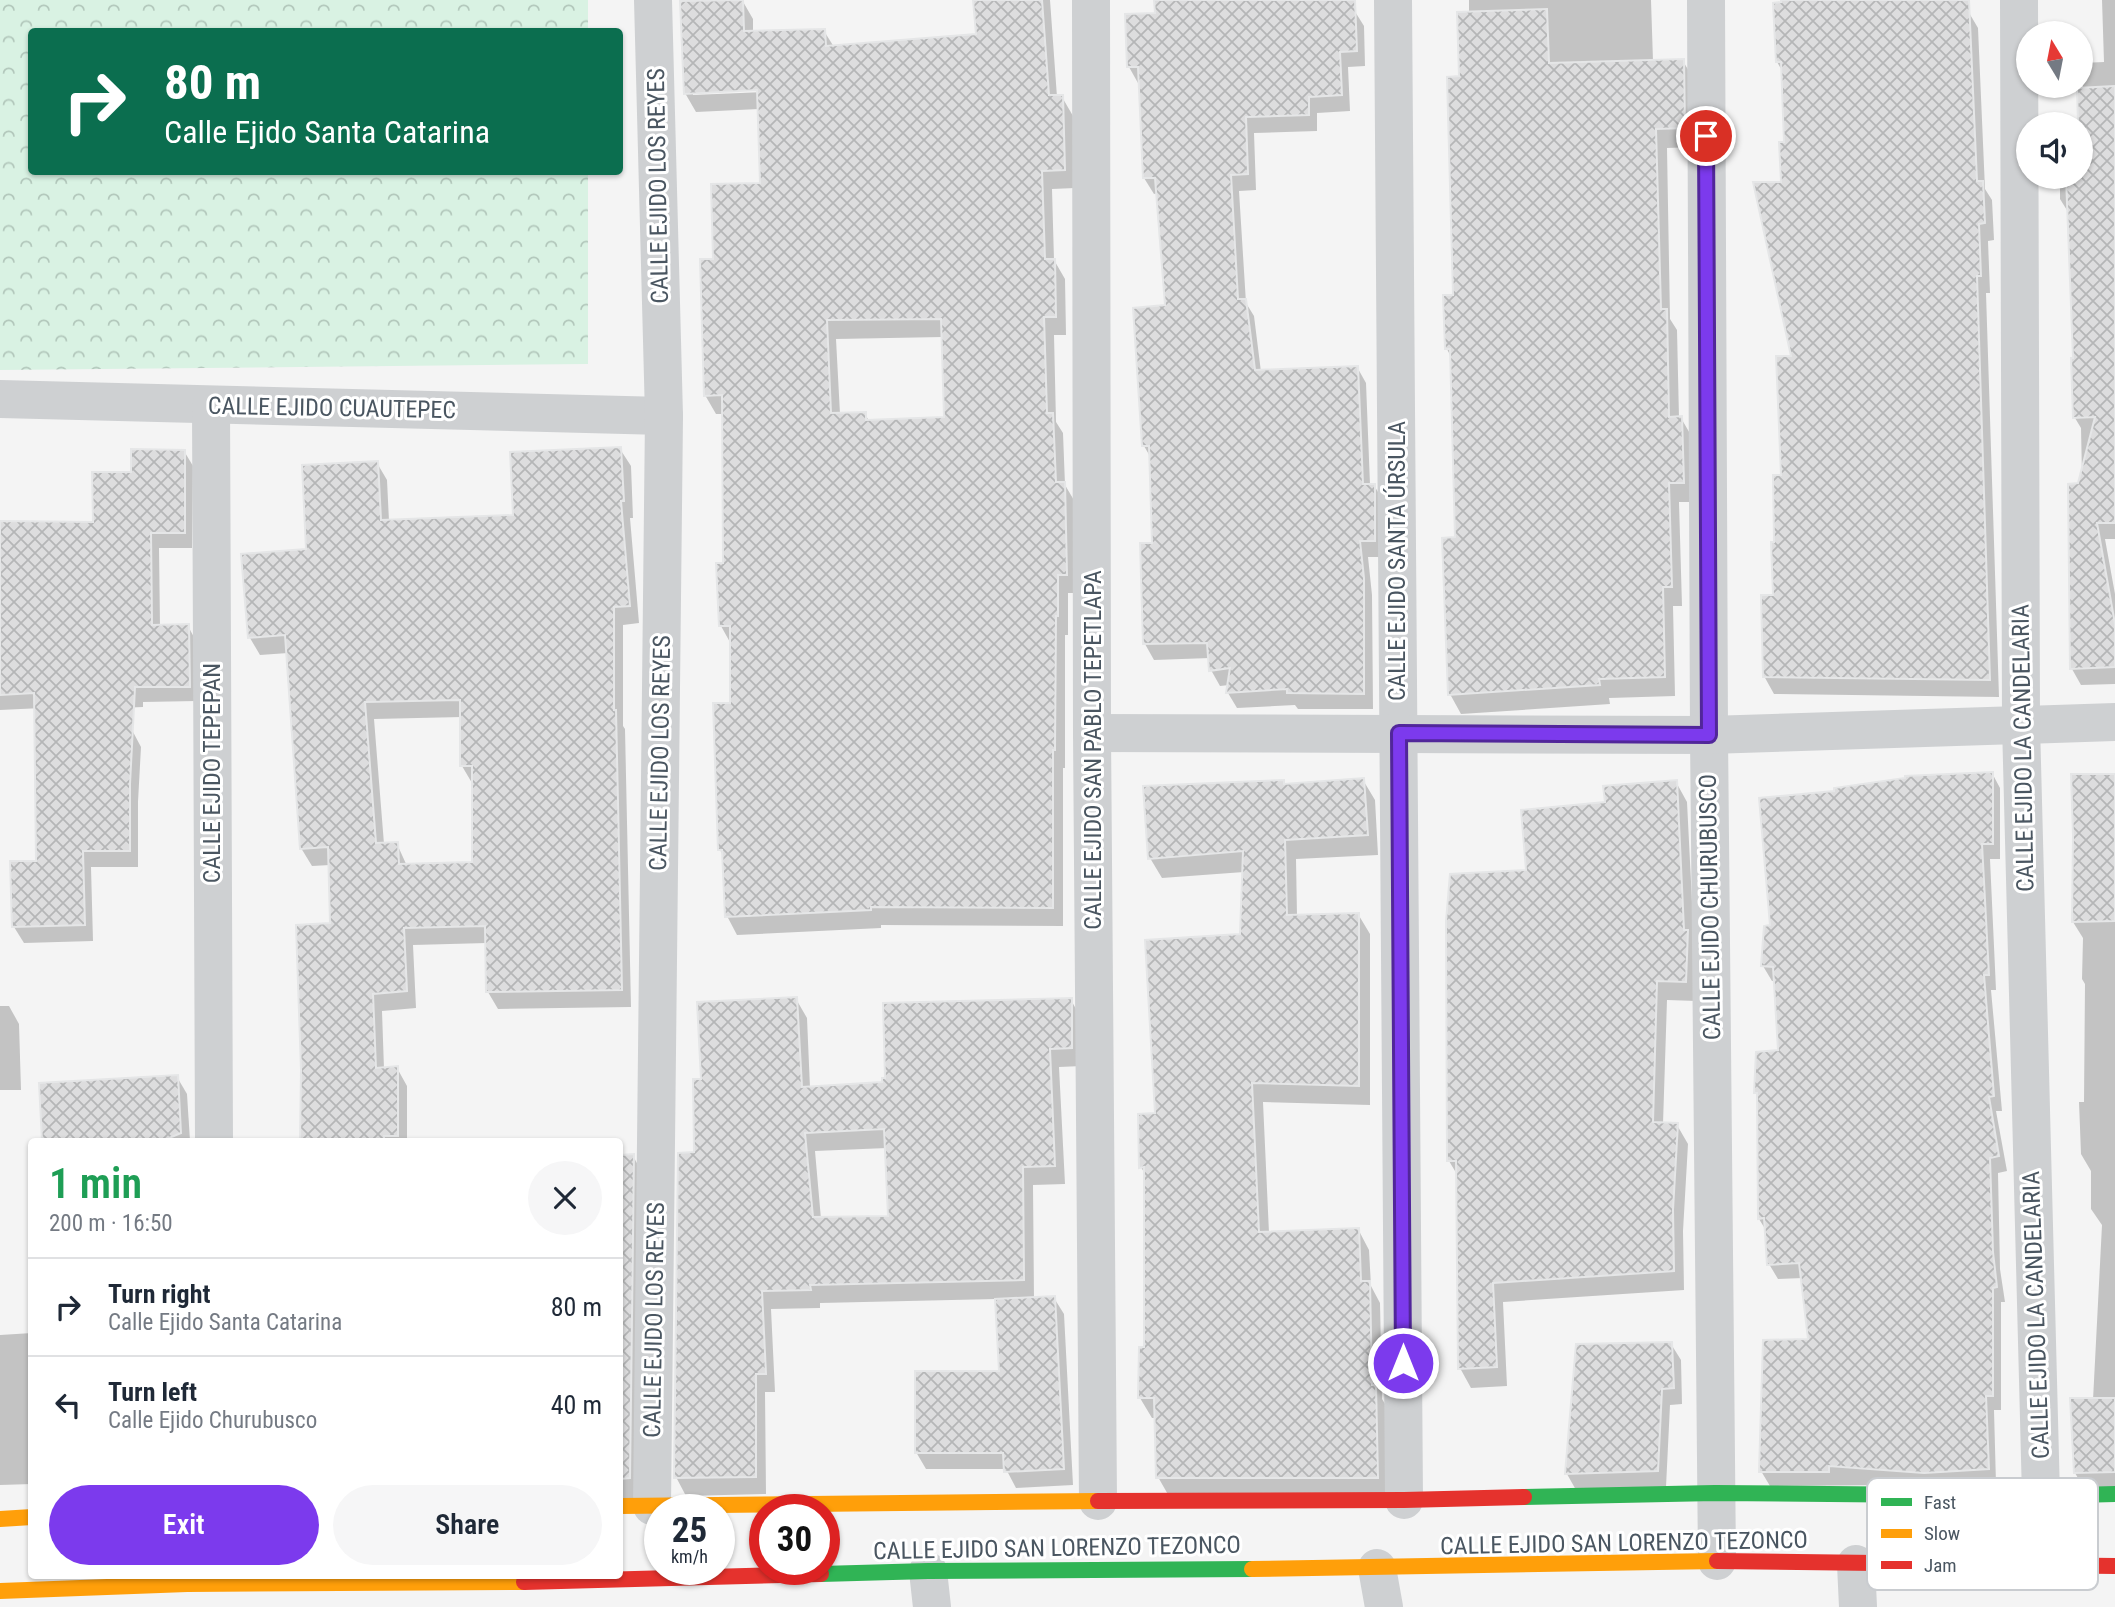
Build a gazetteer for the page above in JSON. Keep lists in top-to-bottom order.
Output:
{
  "streets": {
    "street": [
      "CALLE EJIDO LOS REYES",
      "CALLE EJIDO CUAUTEPEC",
      "CALLE EJIDO SANTA ÚRSULA",
      "CALLE EJIDO LA CANDELARIA",
      "CALLE EJIDO SAN PABLO TEPETLAPA",
      "CALLE EJIDO TEPEPAN",
      "CALLE EJIDO CHURUBUSCO",
      "CALLE EJIDO SAN LORENZO TEZONCO"
    ]
  },
  "crossings": [
    ["CALLE EJIDO LOS REYES", "CALLE EJIDO CUAUTEPEC"],
    ["CALLE EJIDO LOS REYES", "CALLE EJIDO SAN LORENZO TEZONCO"],
    ["CALLE EJIDO CUAUTEPEC", "CALLE EJIDO TEPEPAN"],
    ["CALLE EJIDO SANTA ÚRSULA", "CALLE EJIDO SAN LORENZO TEZONCO"],
    ["CALLE EJIDO SAN PABLO TEPETLAPA", "CALLE EJIDO SAN LORENZO TEZONCO"],
    ["CALLE EJIDO CHURUBUSCO", "CALLE EJIDO SAN LORENZO TEZONCO"]
  ],
  "legend": ["Fast", "Slow", "Jam"],
  "north": "top",
  "page": {
    "turn": ["80 m", "Calle Ejido Santa Catarina"],
    "heading": ["1 min", "200 m · 16:50"],
    "list": [
      {
        "name": "Turn right",
        "note": "Calle Ejido Santa Catarina",
        "value": "80 m"
      },
      {
        "name": "Turn left",
        "note": "Calle Ejido Churubusco",
        "value": "40 m"
      }
    ],
    "buttons": ["Exit", "Share"],
    "speed": "25 km/h",
    "limit": "30"
  }
}
